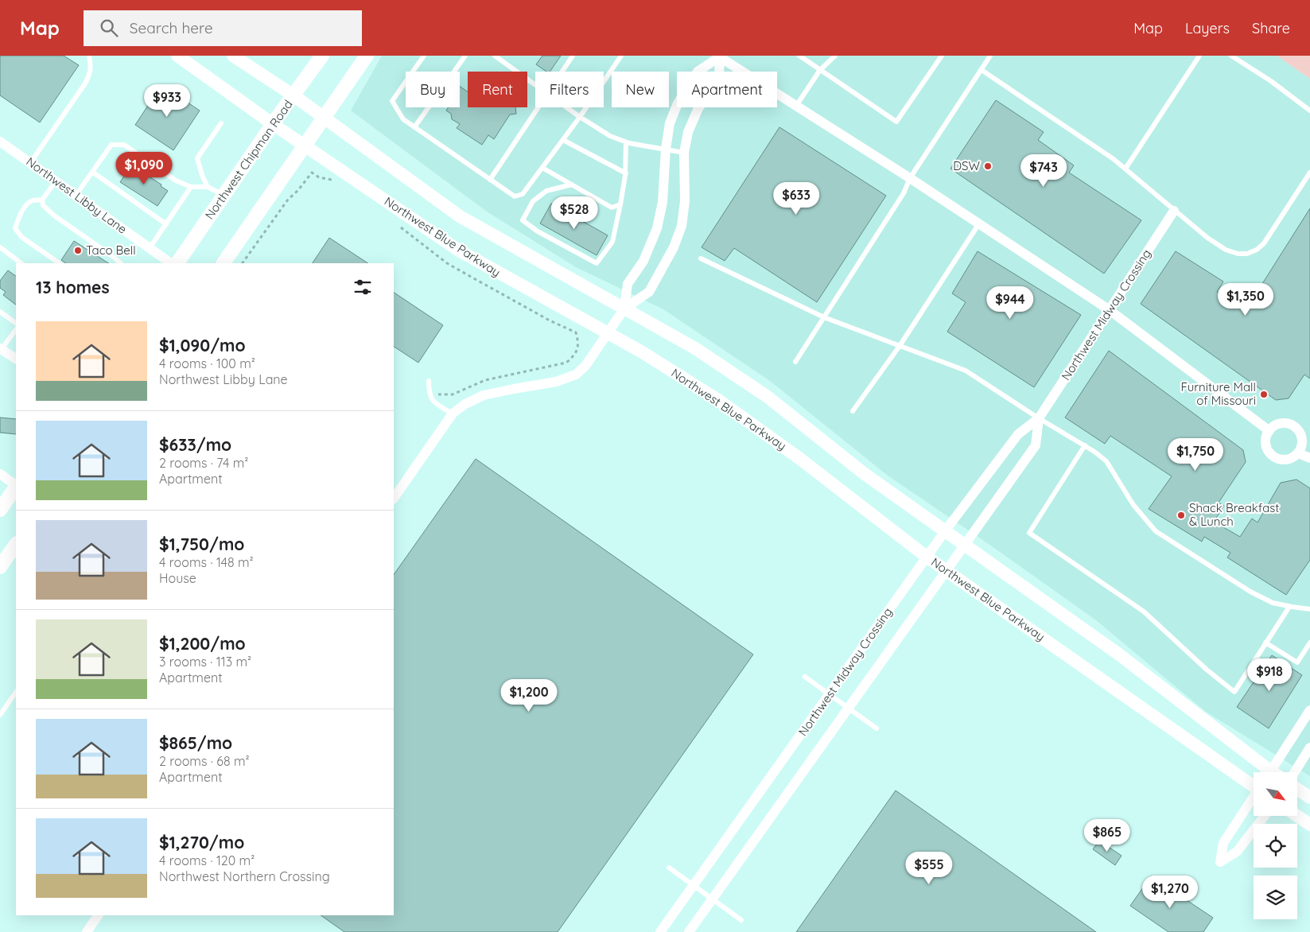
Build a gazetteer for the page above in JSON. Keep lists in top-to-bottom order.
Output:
{
  "streets": {
    "main road": ["Northwest Chipman Road"],
    "street": ["Northwest Libby Lane", "Northwest Blue Parkway", "Northwest Midway Crossing"]
  },
  "crossings": [
    ["Northwest Chipman Road", "Northwest Blue Parkway"],
    ["Northwest Blue Parkway", "Northwest Midway Crossing"]
  ],
  "places": [
    "DSW",
    "Taco Bell",
    "Furniture Mall of Missouri",
    "Shack Breakfast & Lunch"
  ],
  "north": "bottom right",
  "page": {
    "header": "Map",
    "search": "Search here",
    "nav": ["Map", "Layers", "Share"],
    "chip": [
      "Buy",
      "Rent",
      "Filters",
      "New",
      "Apartment"
    ],
    "price": [
      "$933",
      "$1,090",
      "$743",
      "$633",
      "$528",
      "$1,350",
      "$944",
      "$1,750",
      "$918",
      "$1,200",
      "$865",
      "$555",
      "$1,270"
    ],
    "heading": "13 homes",
    "list": [
      {
        "name": "$1,090/mo",
        "note": "4 rooms · 100 m² · Northwest Libby Lane"
      },
      {
        "name": "$633/mo",
        "note": "2 rooms · 74 m² · Apartment"
      },
      {
        "name": "$1,750/mo",
        "note": "4 rooms · 148 m² · House"
      },
      {
        "name": "$1,200/mo",
        "note": "3 rooms · 113 m² · Apartment"
      },
      {
        "name": "$865/mo",
        "note": "2 rooms · 68 m² · Apartment"
      },
      {
        "name": "$1,270/mo",
        "note": "4 rooms · 120 m² · Northwest Northern Crossing"
      }
    ]
  }
}
